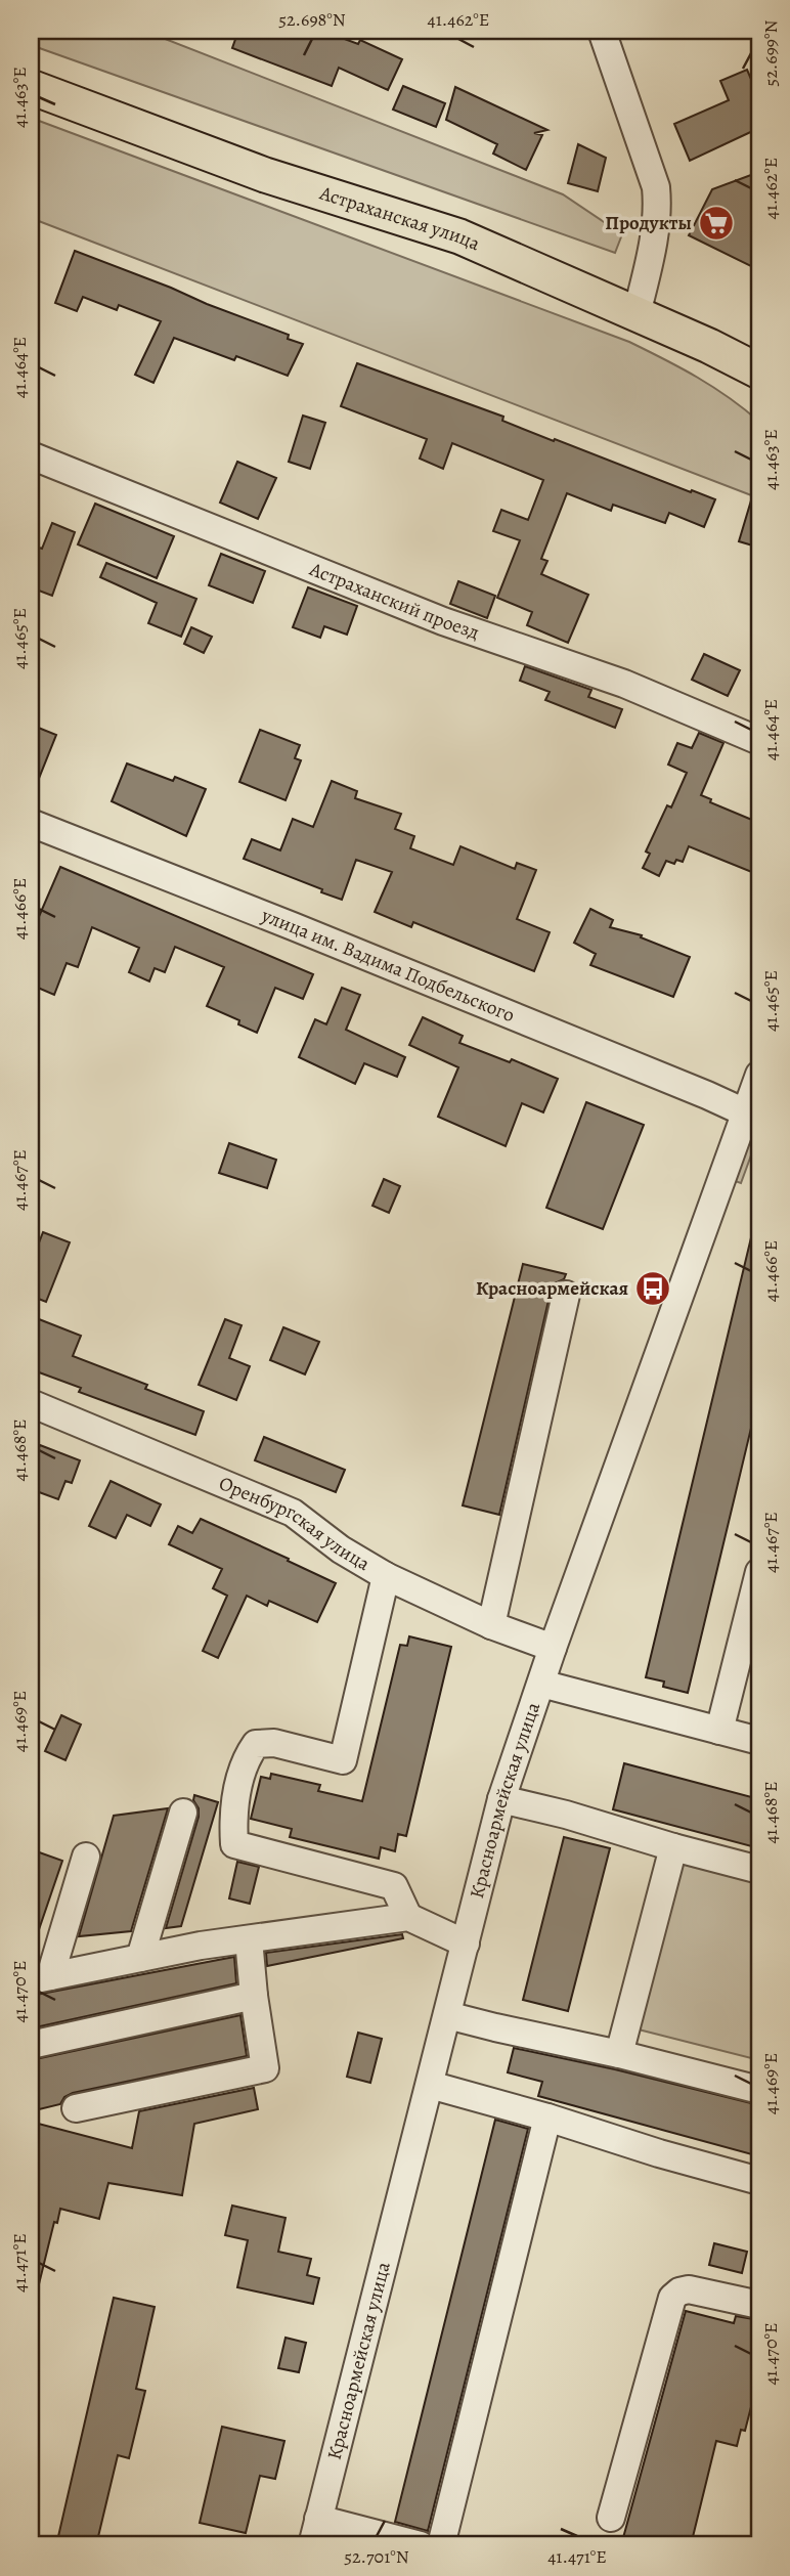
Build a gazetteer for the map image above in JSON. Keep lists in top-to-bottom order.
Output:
{
  "streets": {
    "main road": ["Астраханская улица"],
    "street": [
      "Астраханский проезд",
      "улица им. Вадима Подбельского",
      "Оренбургская улица",
      "Красноармейская улица"
    ]
  },
  "crossings": [
    ["улица им. Вадима Подбельского", "Красноармейская улица"],
    ["Оренбургская улица", "Красноармейская улица"]
  ],
  "places": {
    "supermarket": ["Продукты"],
    "bus stop": ["Красноармейская"]
  },
  "coordinates": [
    "52.698°N",
    "41.462°E",
    "52.699°N",
    "41.463°E",
    "41.464°E",
    "41.465°E",
    "41.466°E",
    "41.467°E",
    "41.468°E",
    "41.469°E",
    "41.470°E",
    "41.471°E",
    "52.701°N"
  ]
}
